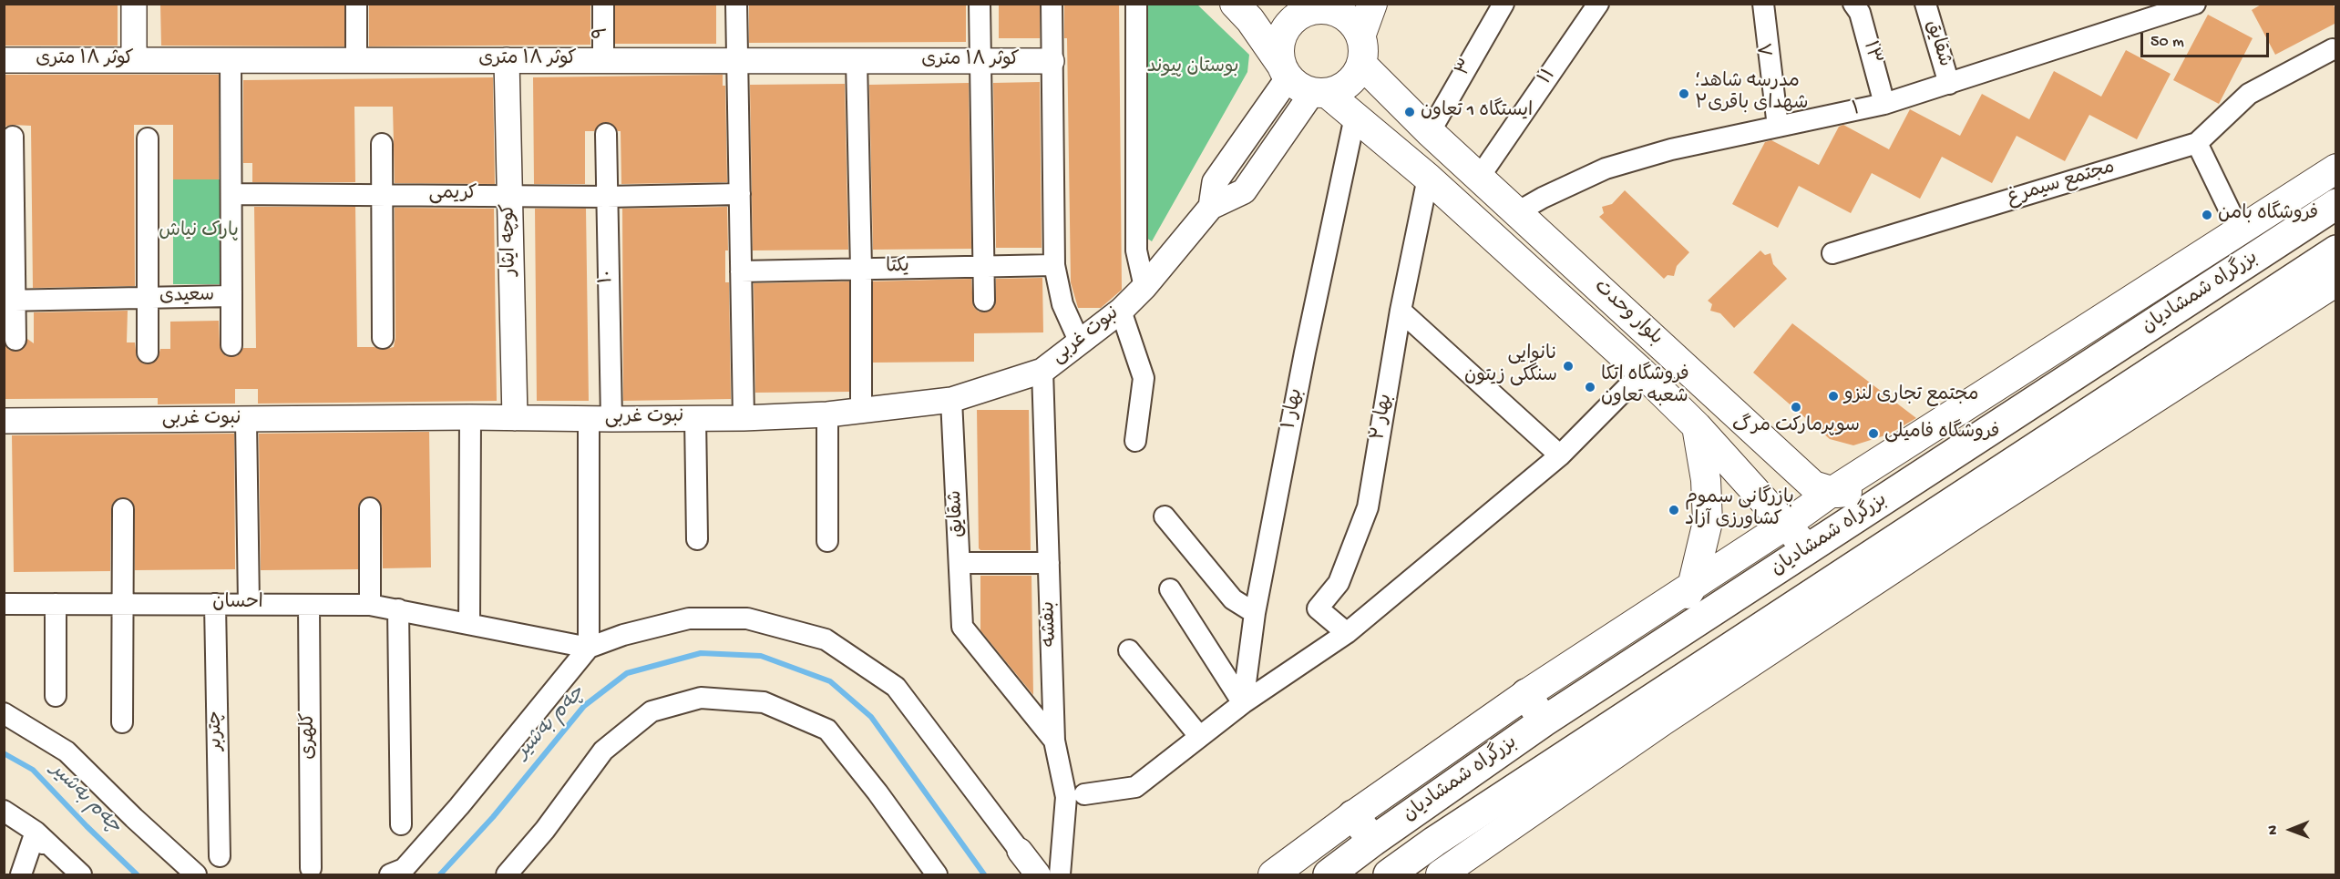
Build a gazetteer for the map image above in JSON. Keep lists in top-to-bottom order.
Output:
{
  "streets": {
    "highway": ["بزرگراه شمشادیان"],
    "main road": ["بلوار وحدت"],
    "street": [
      "۹",
      "شقایق",
      "۸",
      "۱۳",
      "کوثر ۱۸ متری",
      "۳",
      "۱۱",
      "۱",
      "مجتمع سیمرغ",
      "کریمی",
      "کوچه ایثار",
      "یکتا",
      "۱۰",
      "سعیدی",
      "نبوت غربی",
      "بهار ۱",
      "بهار ۲",
      "احسان",
      "بنفشه",
      "چتربر",
      "کلهری"
    ]
  },
  "crossings": [
    ["۹", "کوثر ۱۸ متری"],
    ["شقایق", "۱"],
    ["شقایق", "نبوت غربی"],
    ["شقایق", "بنفشه"],
    ["۸", "۱"],
    ["۱۳", "۱"],
    ["کوثر ۱۸ متری", "کوچه ایثار"],
    ["کوثر ۱۸ متری", "سعیدی"],
    ["۳", "بلوار وحدت"],
    ["۱۱", "بلوار وحدت"],
    ["۱", "بلوار وحدت"],
    ["کریمی", "کوچه ایثار"],
    ["کریمی", "۱۰"],
    ["کریمی", "سعیدی"],
    ["کوچه ایثار", "نبوت غربی"],
    ["۱۰", "نبوت غربی"],
    ["۱۰", "احسان"],
    ["بزرگراه شمشادیان", "بلوار وحدت"],
    ["بلوار وحدت", "نبوت غربی"],
    ["بلوار وحدت", "بهار ۱"],
    ["بلوار وحدت", "بهار ۲"],
    ["نبوت غربی", "بنفشه"],
    ["احسان", "چتربر"],
    ["احسان", "کلهری"]
  ],
  "water": ["چەم بەشیر"],
  "parks": ["بوستان پیوند", "پارک نیاش"],
  "places": [
    "مدرسه شاهد؛ شهدای باقری۲",
    "ایستگاه 1 تعاون",
    "فروشگاه بامن",
    "نانوایی سنگکی زیتون",
    "فروشگاه اتکا شعبه تعاون",
    "مجتمع تجاری لنزو",
    "سوپرمارکت مرگ",
    "فروشگاه فامیلی",
    "بازرگانی سموم کشاورزی آزاد"
  ],
  "scale_bar": "50 m",
  "north": "left"
}
